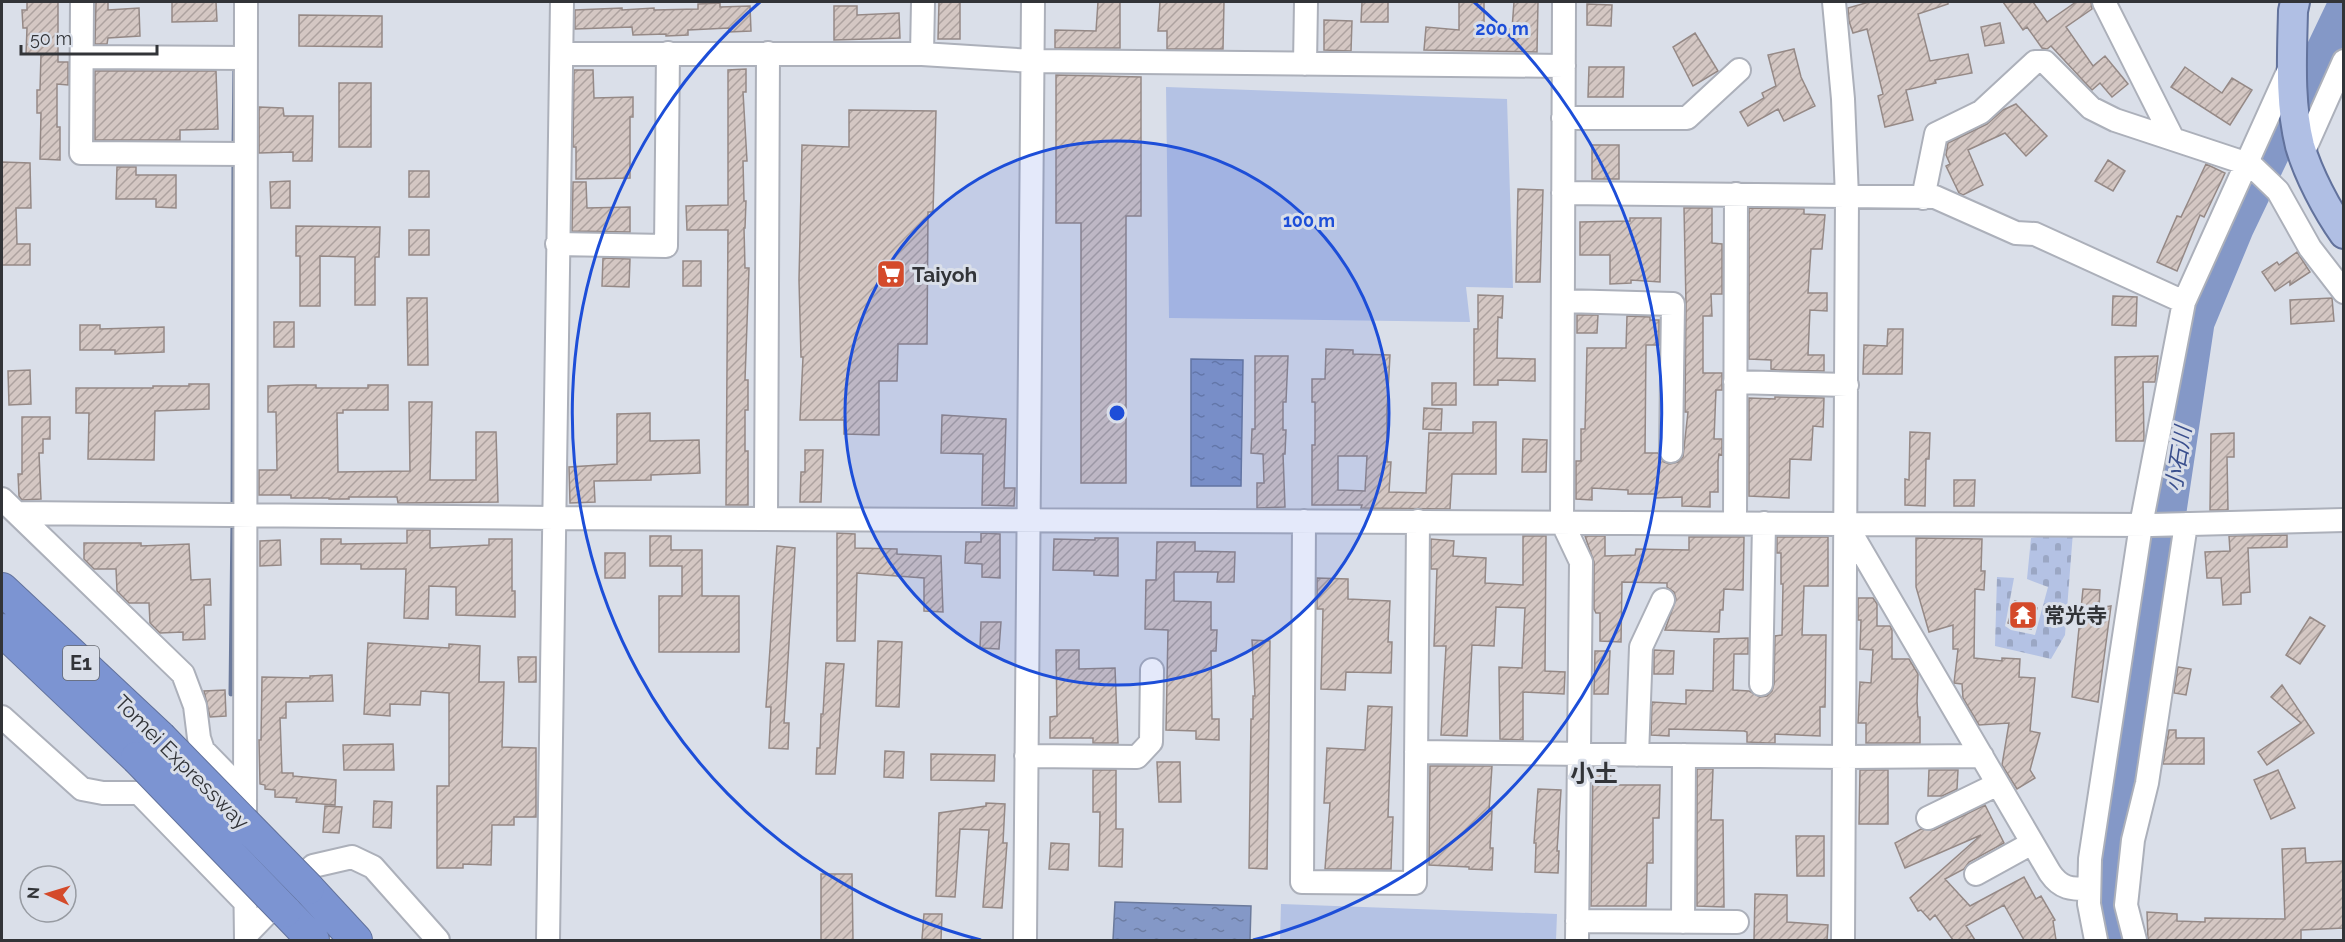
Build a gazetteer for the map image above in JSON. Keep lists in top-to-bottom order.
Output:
{
  "streets": {
    "highway": ["E1", "Tomei Expressway"]
  },
  "districts": ["小土"],
  "water": ["小石川"],
  "places": {
    "supermarket": ["Taiyoh"],
    "temple": ["常光寺"]
  },
  "scale_bar": "50 m",
  "north": "left",
  "rings": ["200 m", "100 m"]
}
